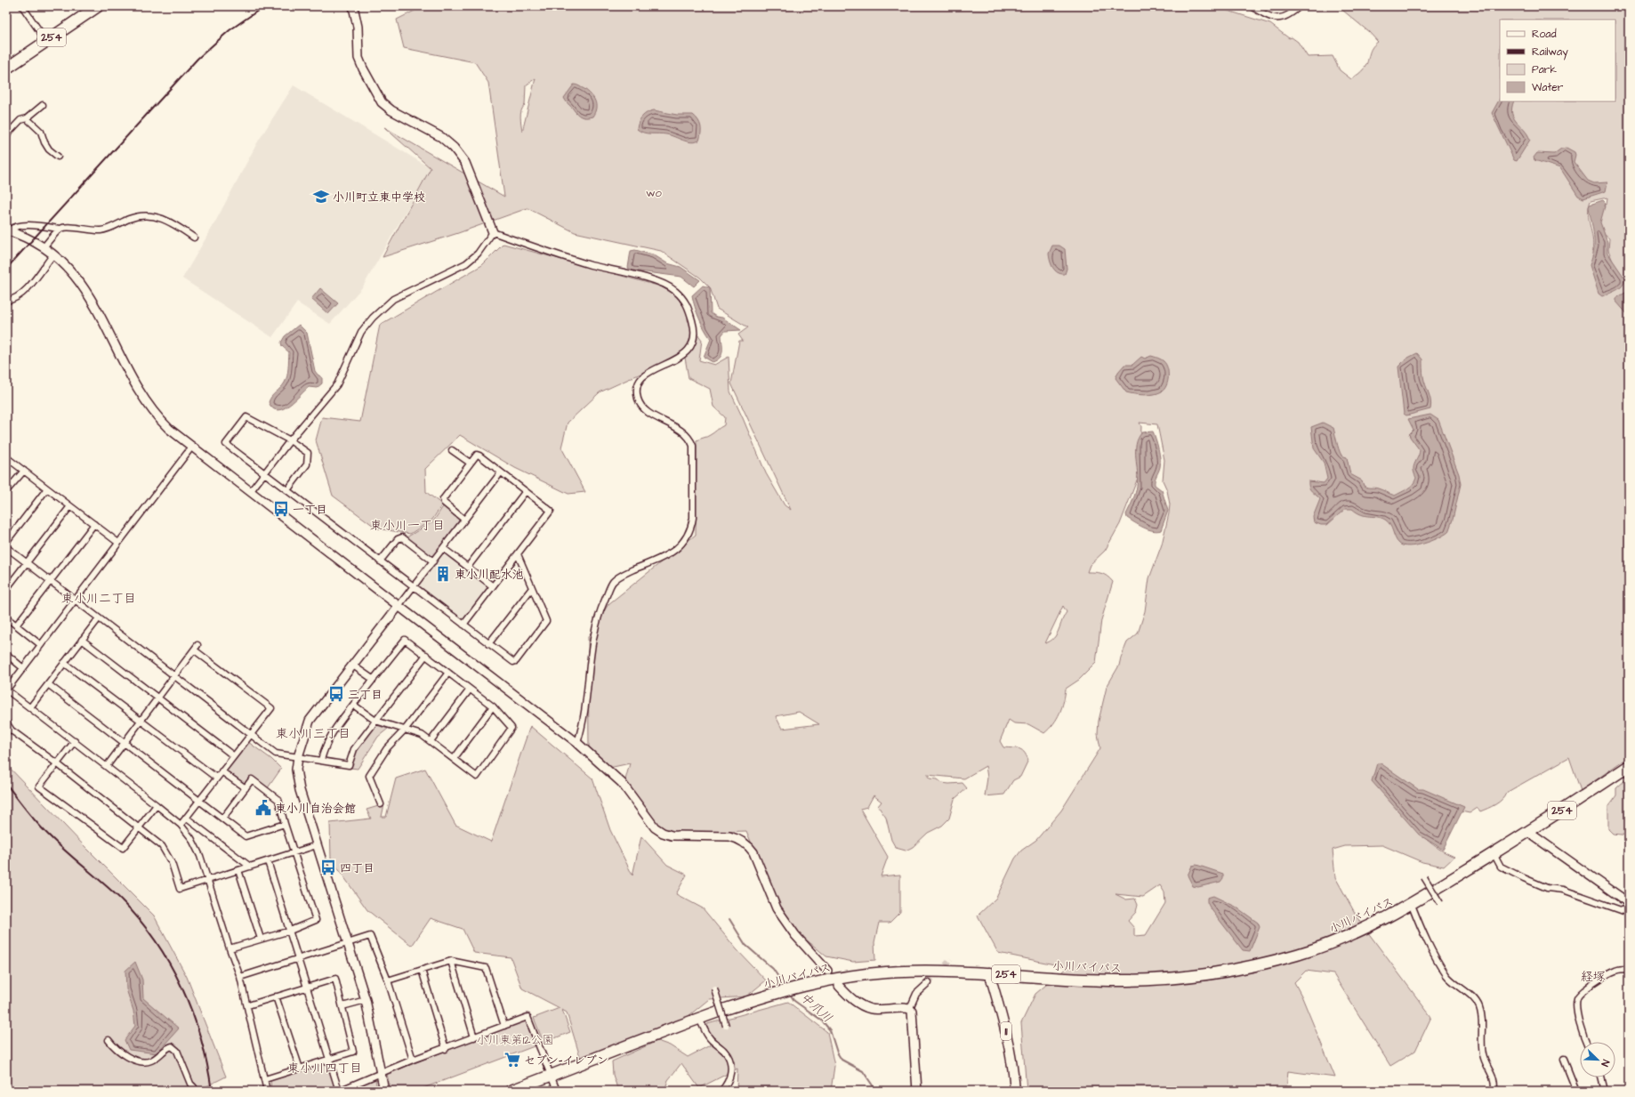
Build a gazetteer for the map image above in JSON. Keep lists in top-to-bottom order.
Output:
{
  "streets": {
    "highway": ["254", "小川バイパス"],
    "main road": ["11"]
  },
  "crossings": [
    ["小川バイパス", "11"]
  ],
  "districts": [
    "東小川一丁目",
    "東小川二丁目",
    "東小川三丁目",
    "経塚",
    "東小川四丁目"
  ],
  "water": ["中爪川"],
  "parks": ["wo", "小川東第12公園"],
  "places": {
    "school or university": ["小川町立東中学校"],
    "bus stop": ["一丁目", "三丁目", "四丁目"],
    "building": ["東小川配水池"],
    "public building": ["東小川自治会館"],
    "supermarket": ["セブン-イレブン"]
  },
  "legend": [
    "Road",
    "Railway",
    "Park",
    "Water"
  ],
  "north": "bottom right"
}
